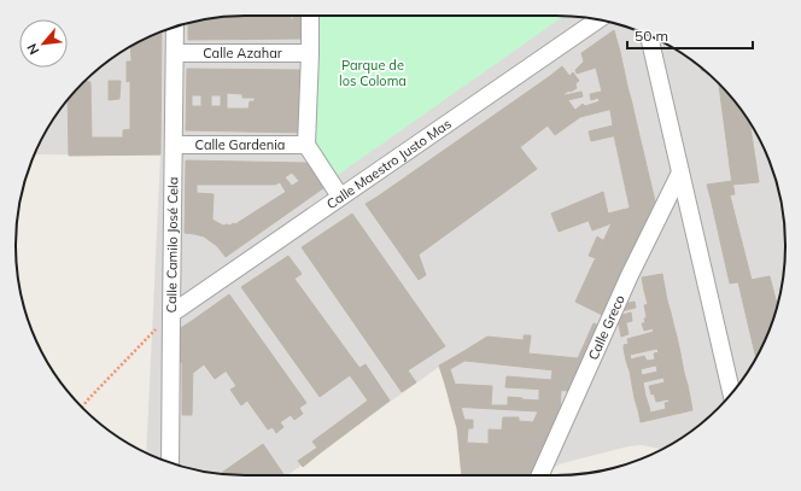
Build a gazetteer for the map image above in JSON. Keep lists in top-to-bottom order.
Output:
{
  "streets": {
    "street": [
      "Calle Azahar",
      "Calle Gardenia",
      "Calle Maestro Justo Mas",
      "Calle Camilo José Cela",
      "Calle Greco"
    ]
  },
  "crossings": [
    ["Calle Azahar", "Calle Camilo José Cela"],
    ["Calle Gardenia", "Calle Camilo José Cela"],
    ["Calle Maestro Justo Mas", "Calle Camilo José Cela"]
  ],
  "parks": ["Parque de los Coloma"],
  "scale_bar": "50 m",
  "north": "bottom left"
}
